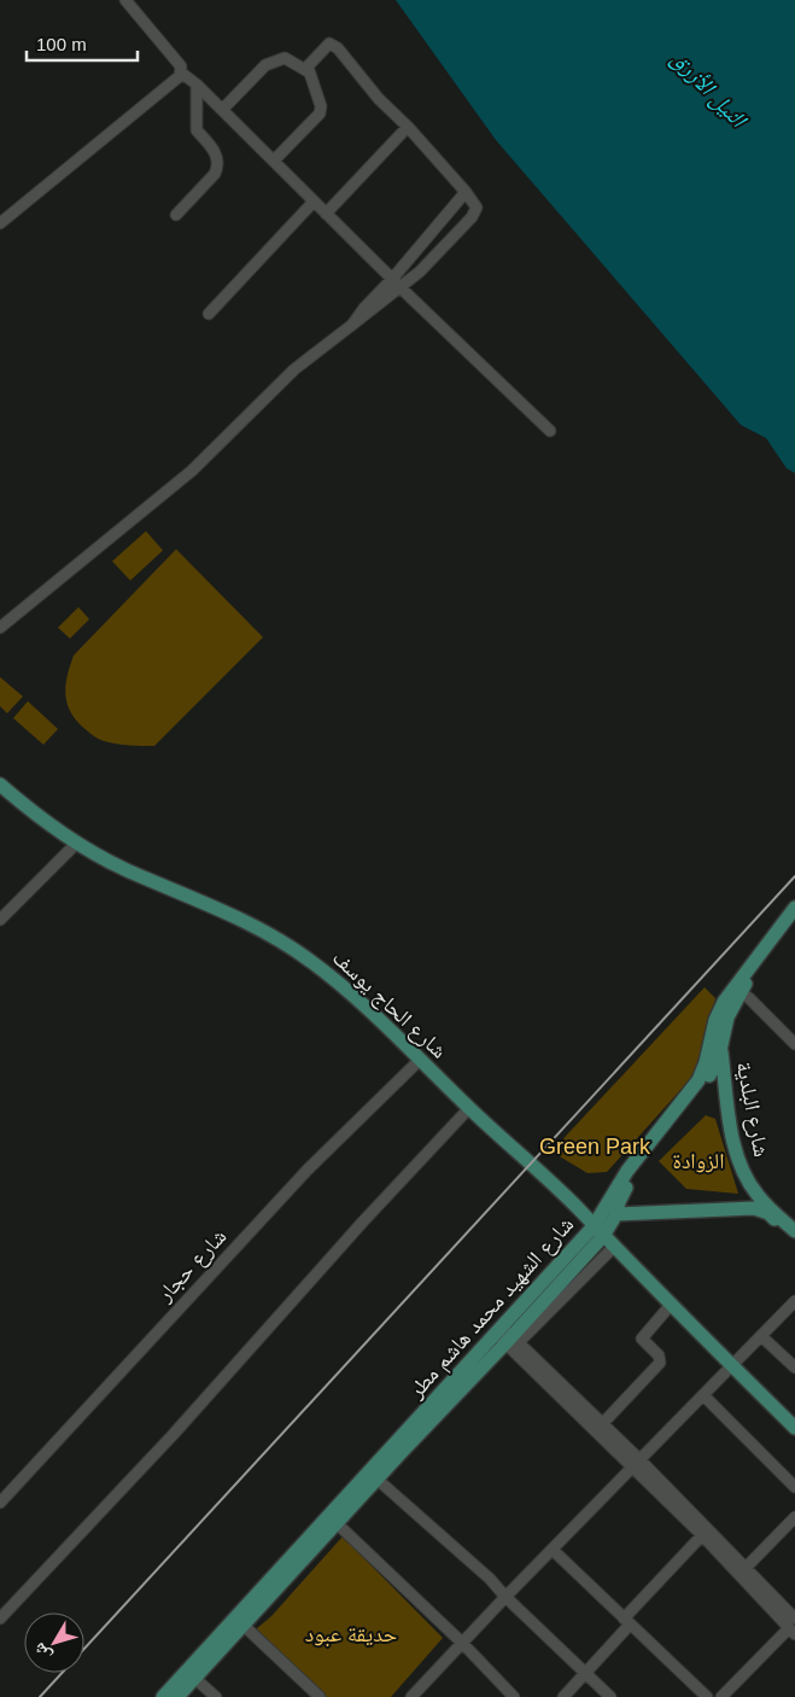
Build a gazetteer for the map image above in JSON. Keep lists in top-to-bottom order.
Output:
{
  "streets": {
    "main road": ["شارع الحاج يوسف", "شارع البلدية", "شارع الشهيد محمد هاشم مطر"],
    "street": ["شارع حجار"]
  },
  "crossings": [
    ["شارع الحاج يوسف", "شارع حجار"],
    ["شارع الحاج يوسف", "شارع الشهيد محمد هاشم مطر"],
    ["شارع البلدية", "شارع الشهيد محمد هاشم مطر"]
  ],
  "water": ["النيل الأزرق"],
  "parks": ["Green Park", "الزوادة", "حديقة عبود"],
  "scale_bar": "100 m",
  "north": "bottom left"
}
